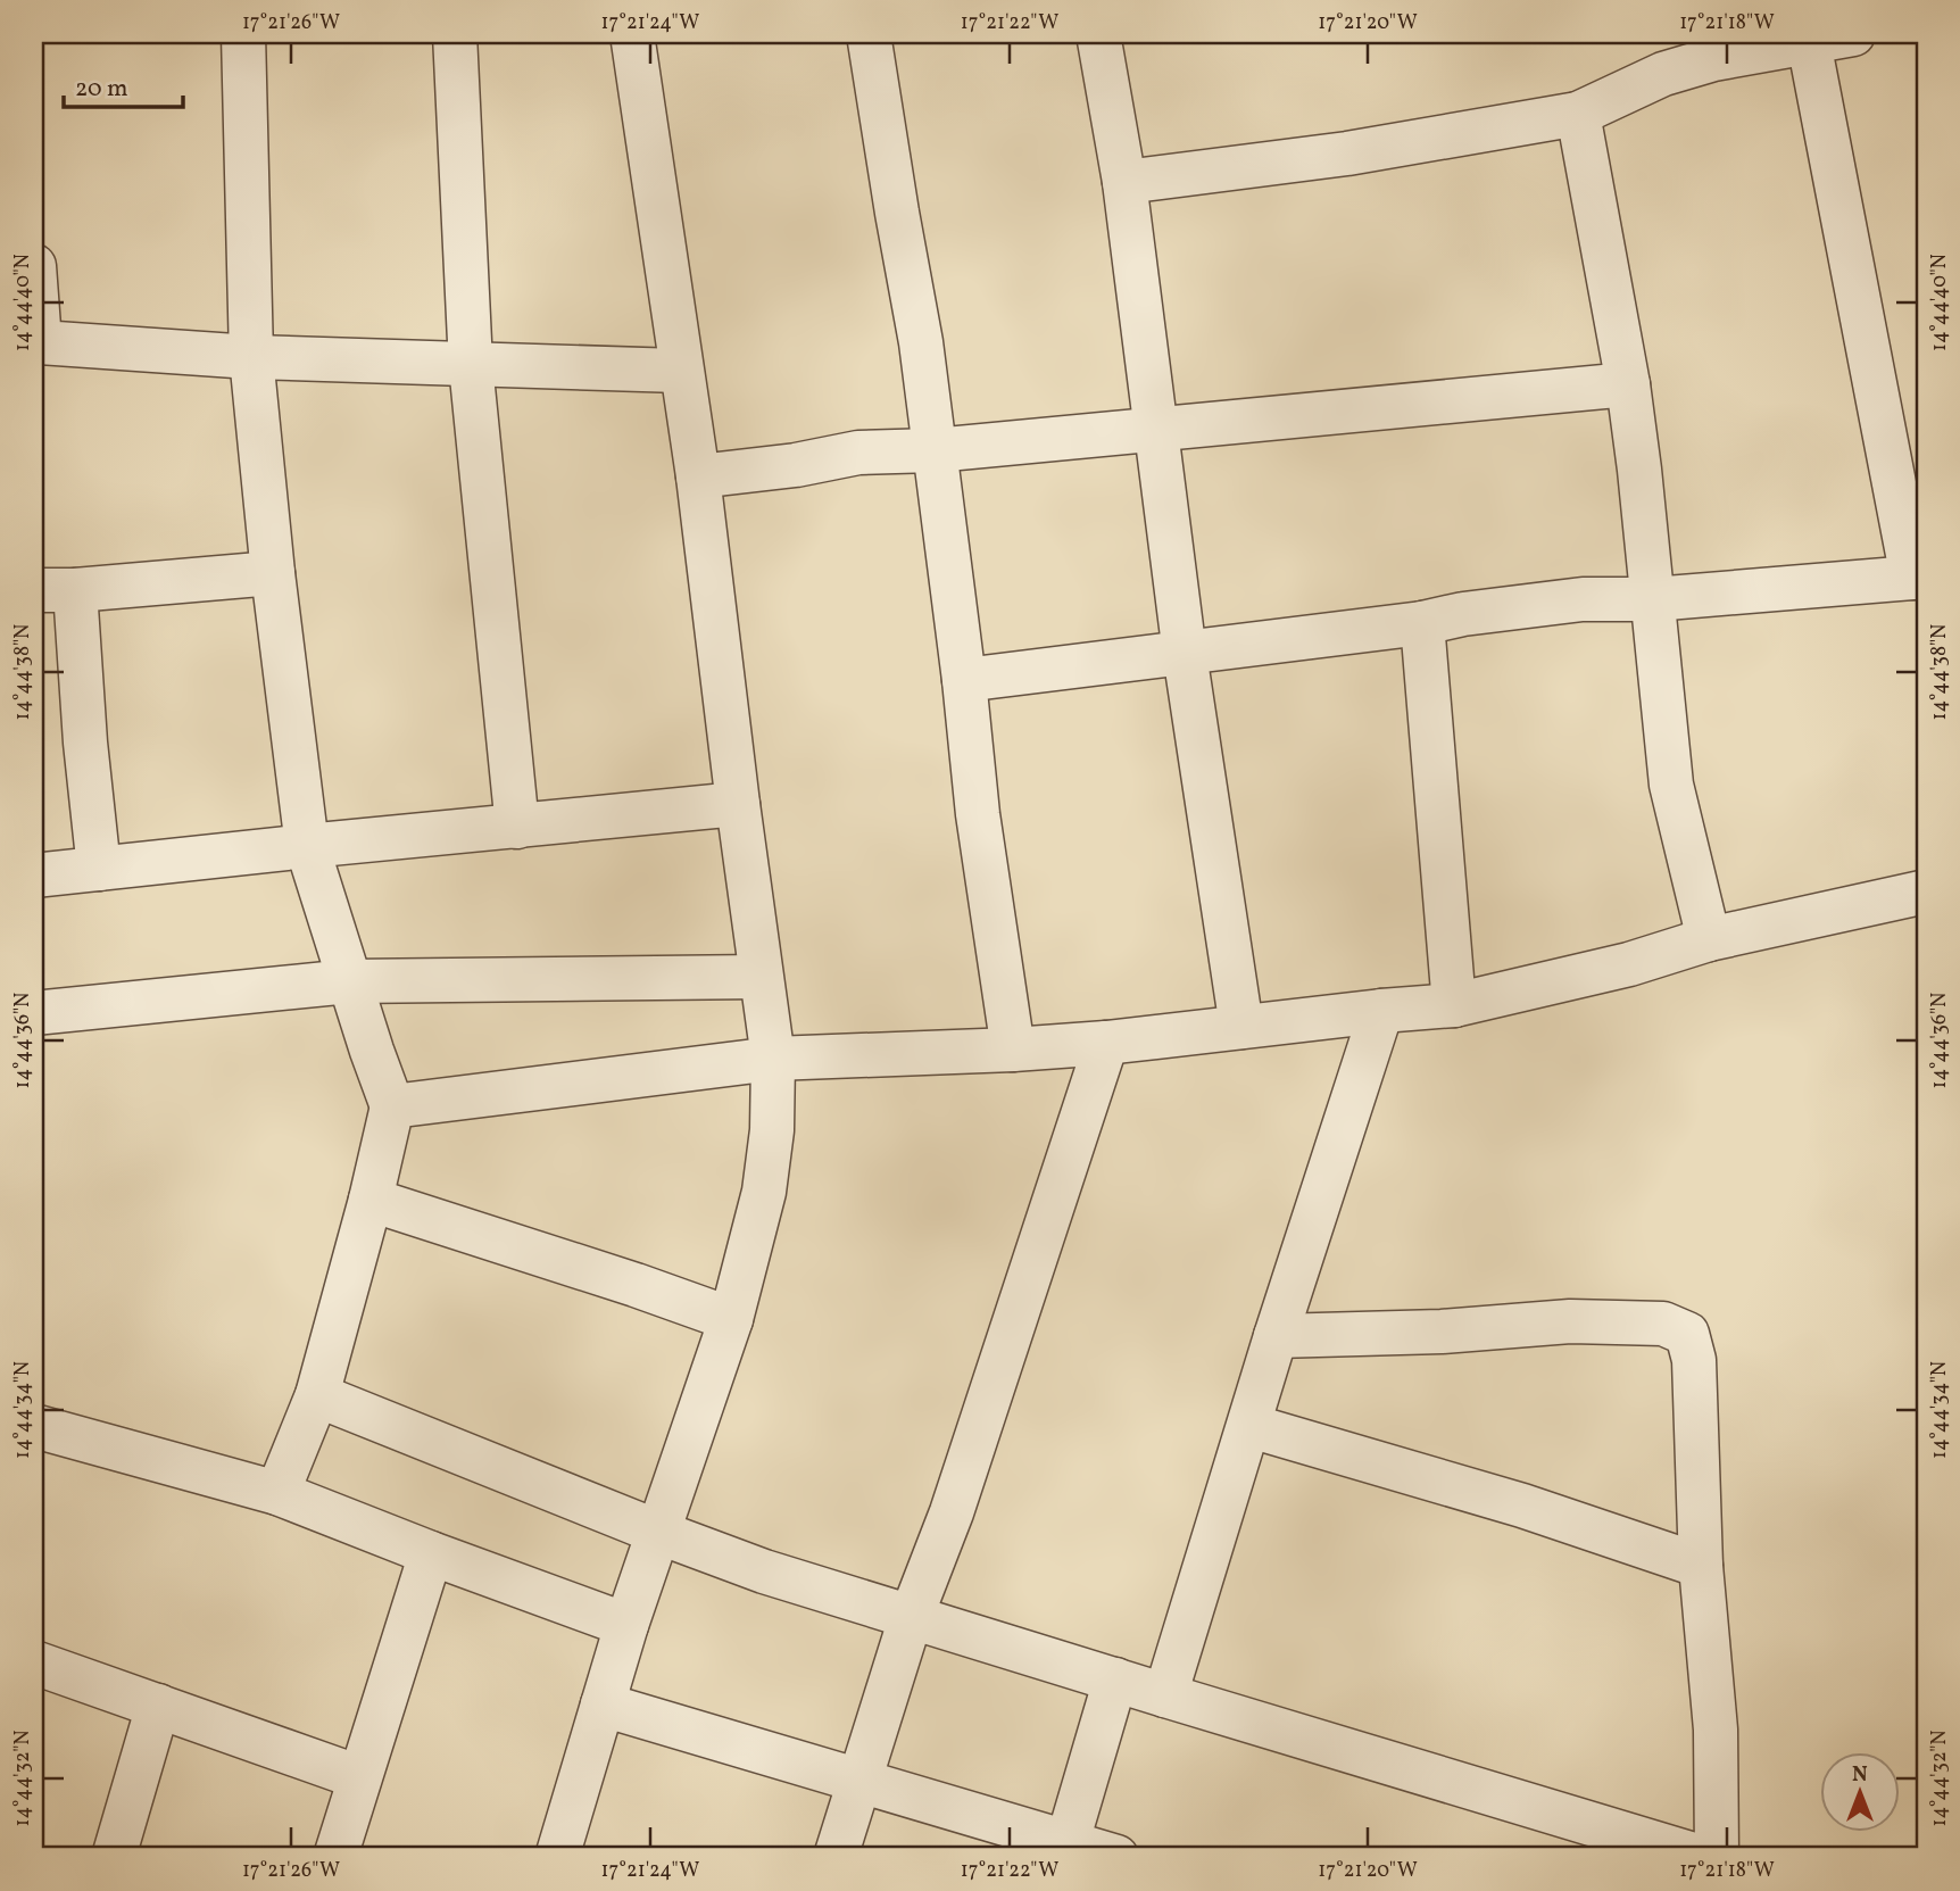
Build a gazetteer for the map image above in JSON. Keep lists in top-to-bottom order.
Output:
{
  "scale_bar": "20 m",
  "north": "top",
  "coordinates": [
    "17°21'26\"W",
    "17°21'24\"W",
    "17°21'22\"W",
    "17°21'20\"W",
    "17°21'18\"W",
    "14°44'40\"N",
    "14°44'38\"N",
    "14°44'36\"N",
    "14°44'34\"N",
    "14°44'32\"N"
  ]
}
